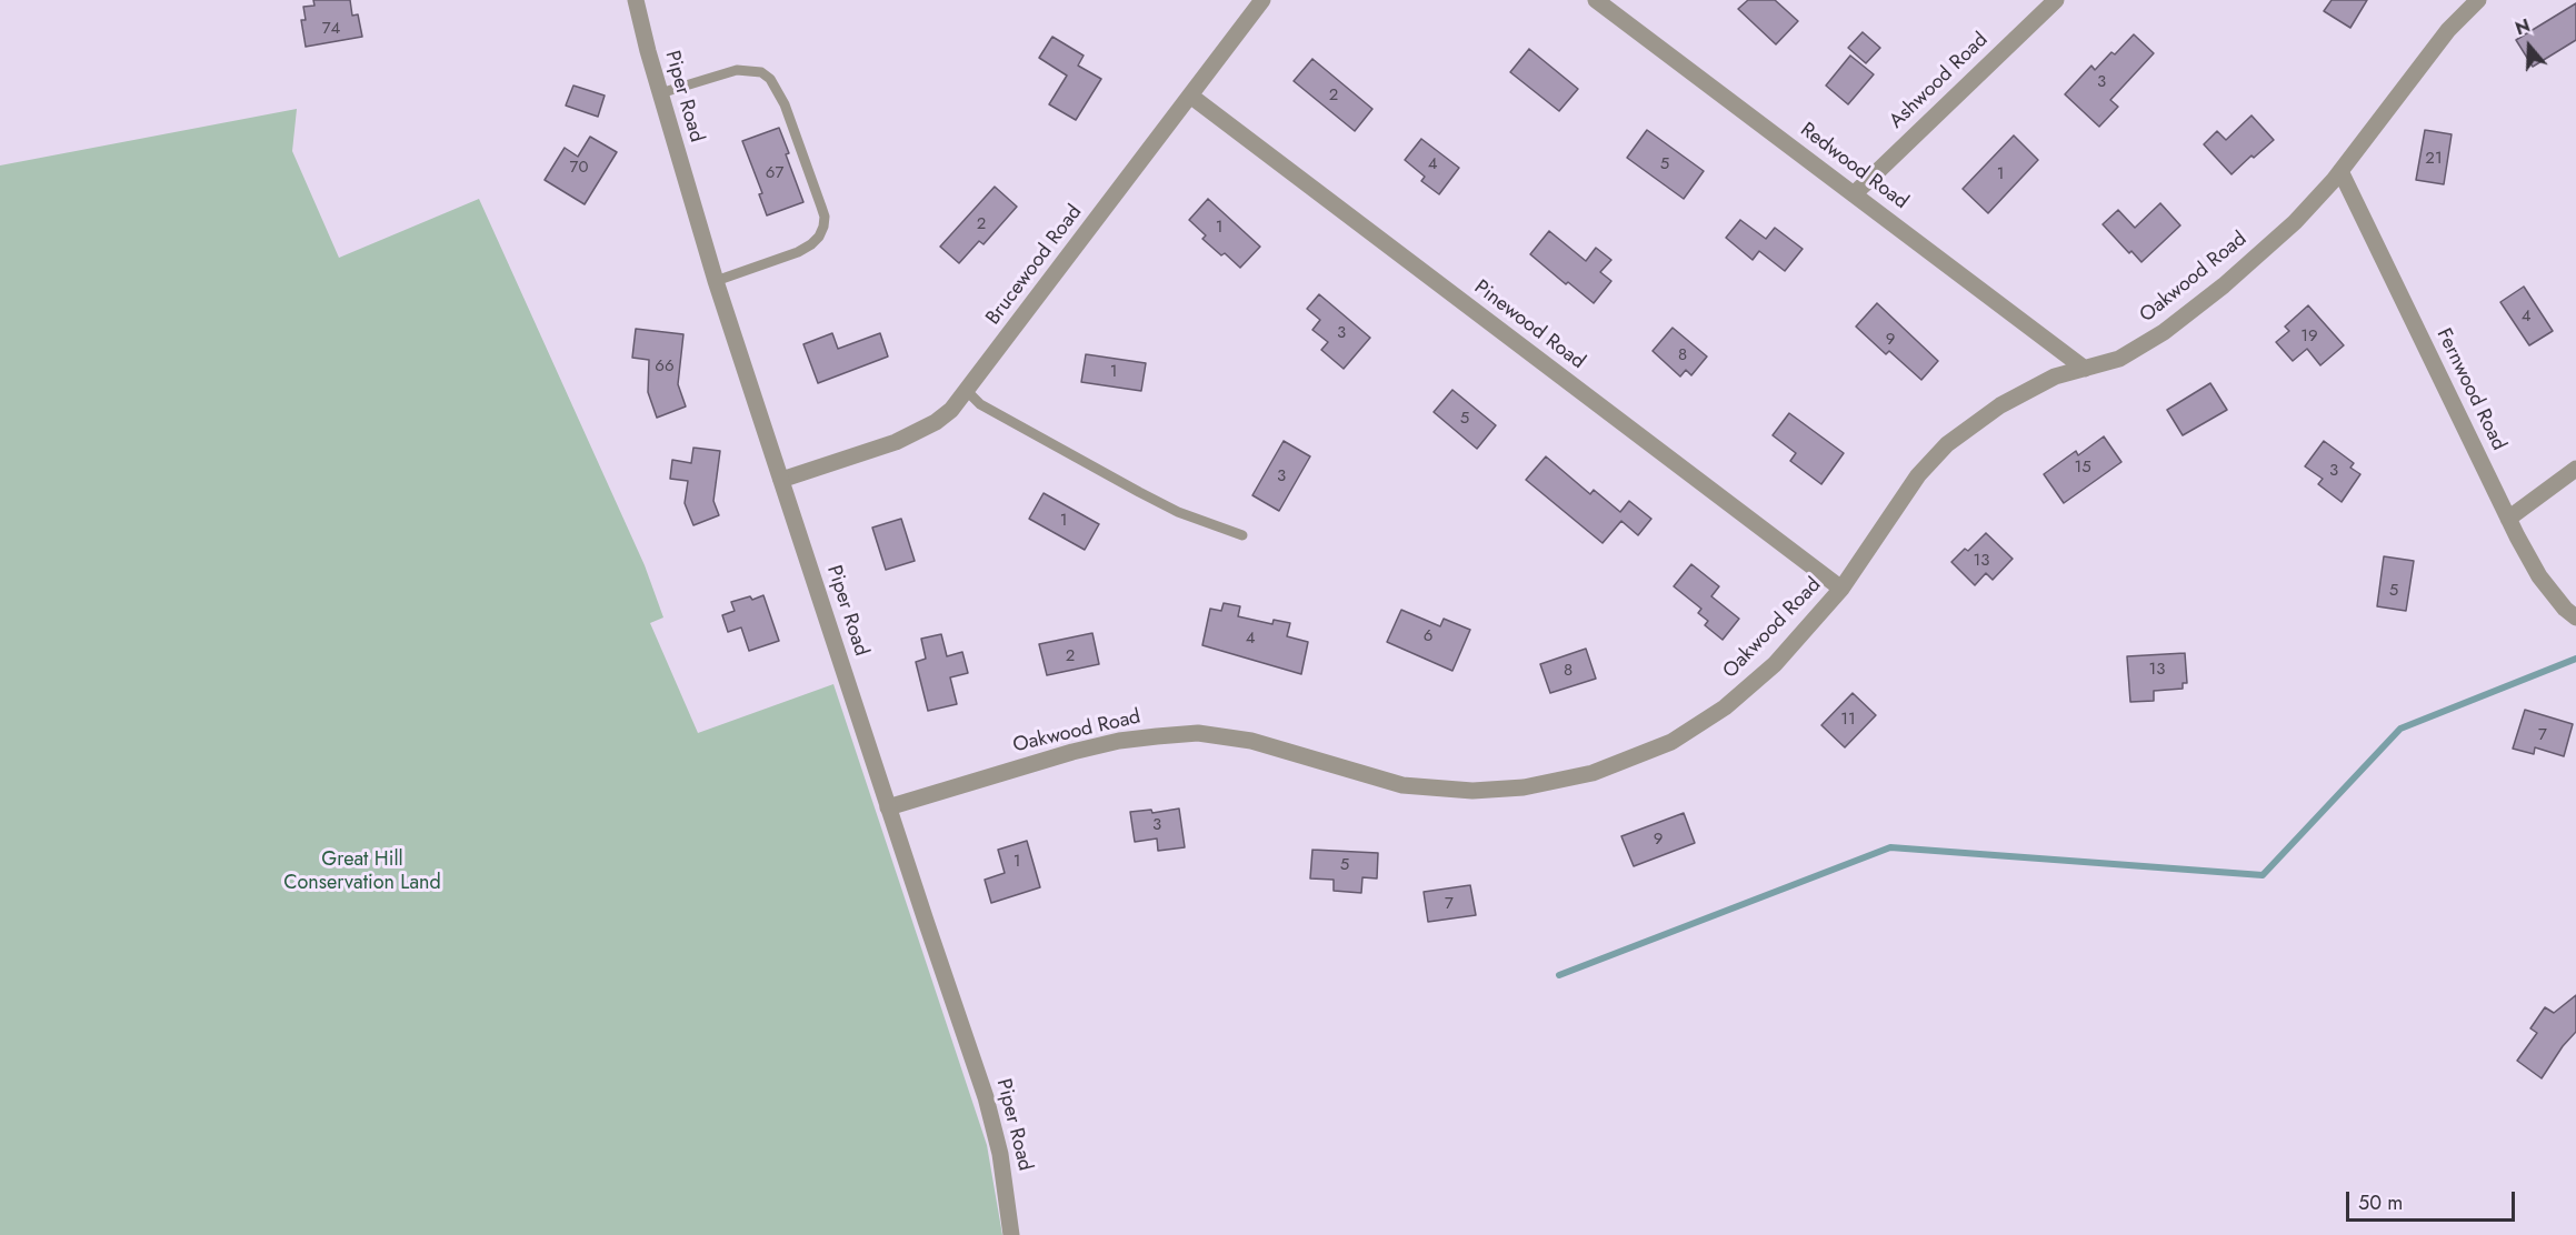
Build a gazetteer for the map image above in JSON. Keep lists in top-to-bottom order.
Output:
{
  "streets": {
    "street": [
      "Ashwood Road",
      "Piper Road",
      "Redwood Road",
      "Brucewood Road",
      "Oakwood Road",
      "Pinewood Road",
      "Fernwood Road"
    ]
  },
  "crossings": [
    ["Ashwood Road", "Redwood Road"],
    ["Piper Road", "Brucewood Road"],
    ["Piper Road", "Oakwood Road"],
    ["Redwood Road", "Oakwood Road"],
    ["Brucewood Road", "Pinewood Road"],
    ["Oakwood Road", "Pinewood Road"],
    ["Oakwood Road", "Fernwood Road"]
  ],
  "parks": ["Great Hill Conservation Land"],
  "house_numbers": [
    "74",
    "3",
    "2",
    "21",
    "4",
    "5",
    "70",
    "67",
    "1",
    "2",
    "1",
    "4",
    "3",
    "19",
    "9",
    "8",
    "66",
    "1",
    "5",
    "15",
    "3",
    "3",
    "1",
    "13",
    "5",
    "6",
    "4",
    "2",
    "13",
    "8",
    "11",
    "7",
    "3",
    "9",
    "1",
    "5",
    "7"
  ],
  "scale_bar": "50 m",
  "north": "top"
}
